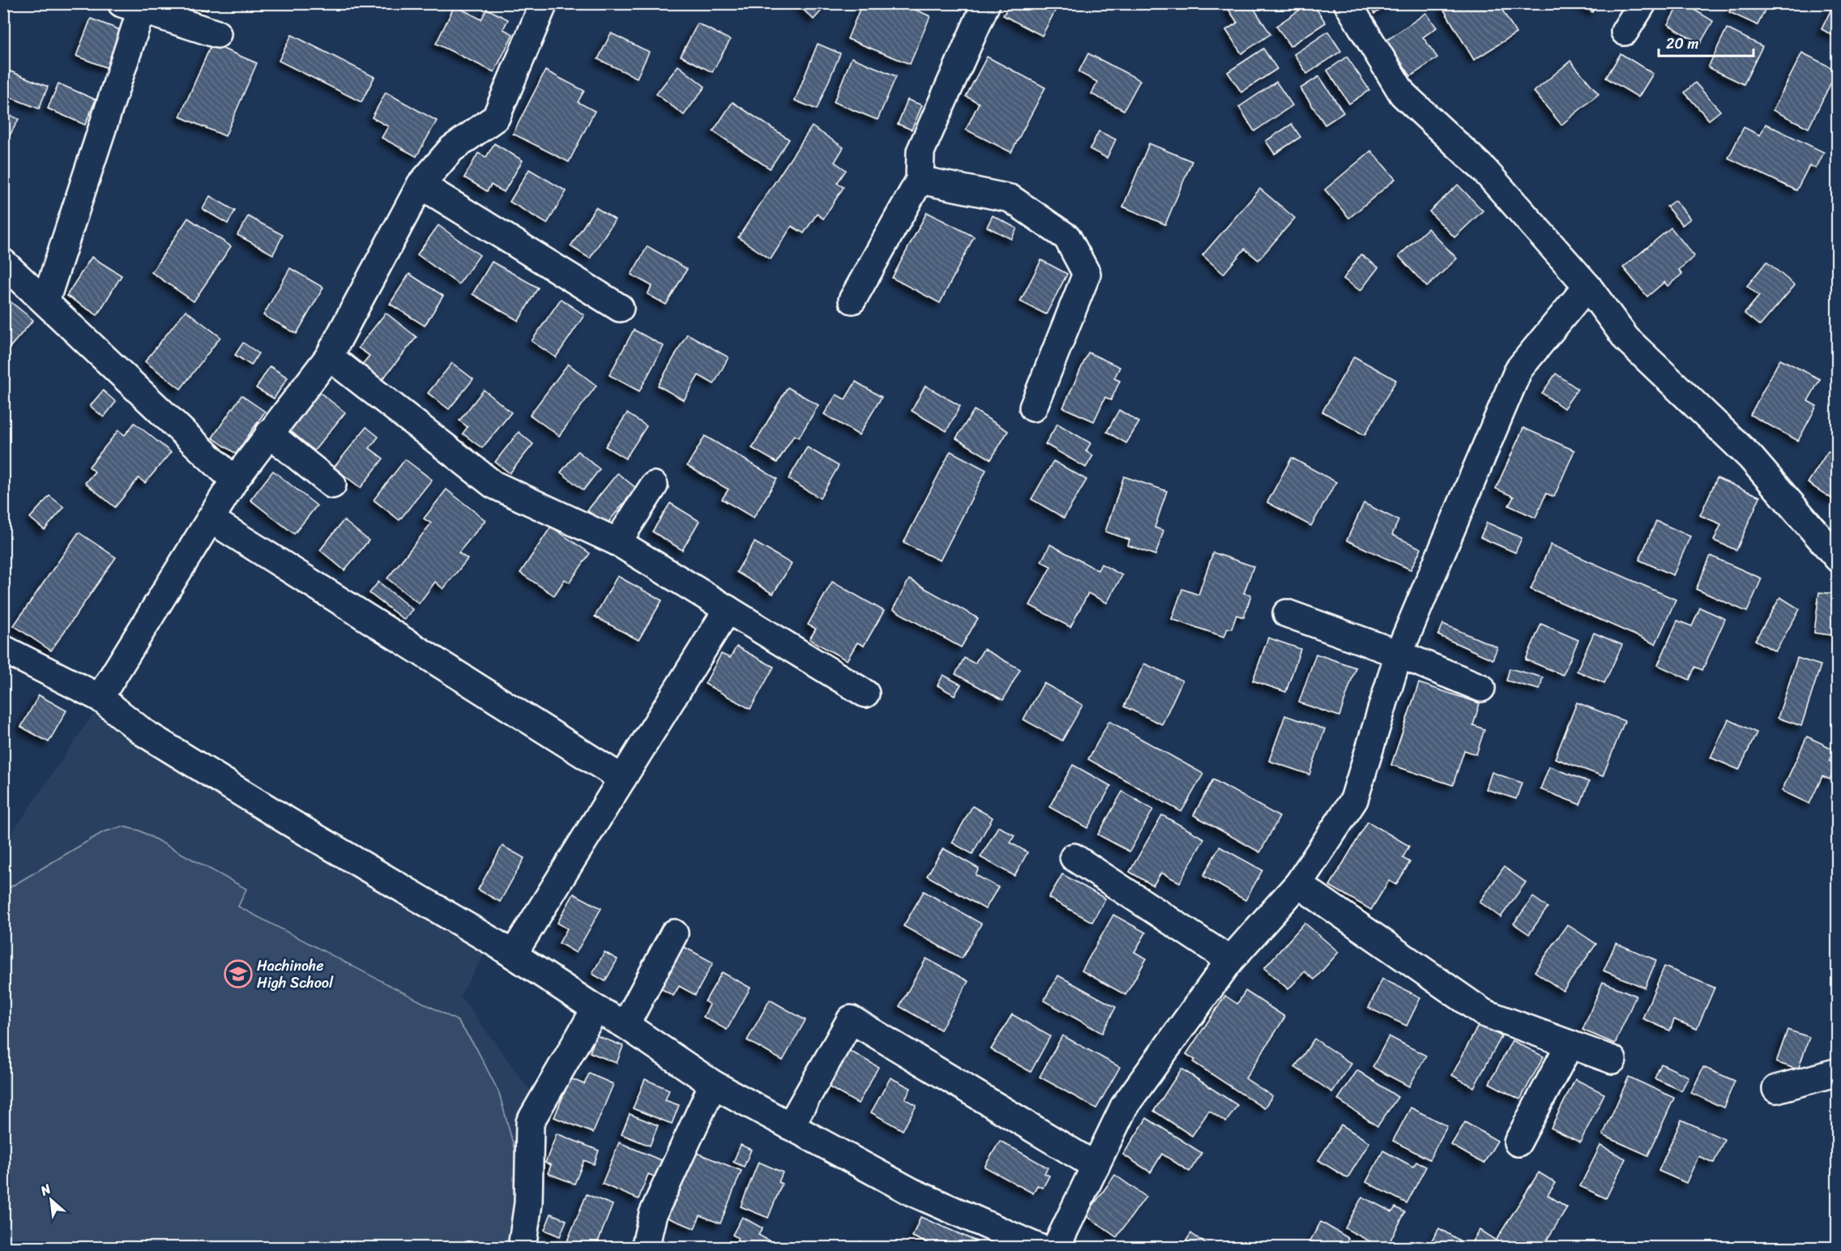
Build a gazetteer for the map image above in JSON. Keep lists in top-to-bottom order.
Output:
{
  "places": {
    "school or university": ["Hachinohe High School"]
  },
  "scale_bar": "20 m",
  "north": "top left"
}
